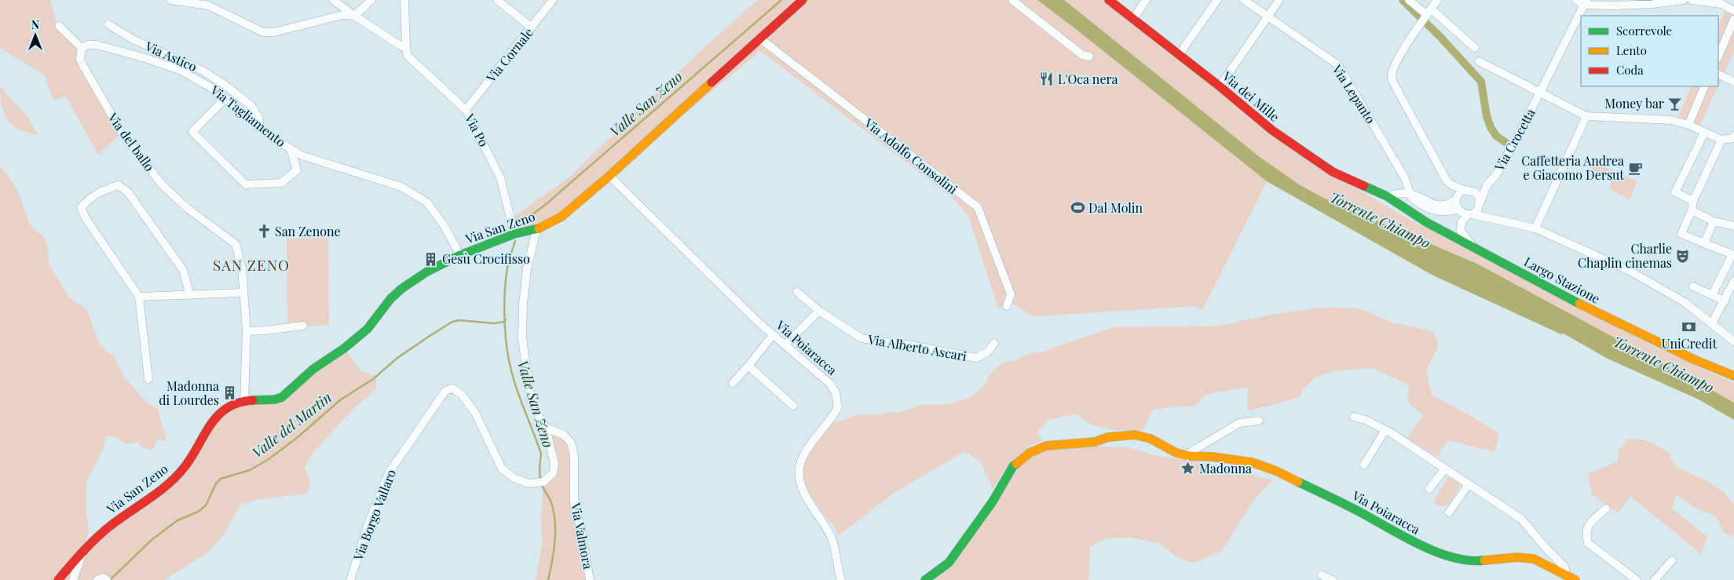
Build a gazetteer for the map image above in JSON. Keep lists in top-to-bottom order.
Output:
{
  "streets": {
    "street": [
      "Via Cornale",
      "Via Astico",
      "Via Lepanto",
      "Via dei Mille",
      "Via Tagliamento",
      "Via Po",
      "Via Crocetta",
      "Via del ballo",
      "Via Adolfo Consolini",
      "Via San Zeno",
      "Largo Stazione",
      "Via Poiaracca",
      "Via Alberto Ascari",
      "Via Borgo Vallaro",
      "Via Valmora"
    ]
  },
  "crossings": [
    ["Via Cornale", "Via Po"],
    ["Via Astico", "Via Tagliamento"],
    ["Via dei Mille", "Largo Stazione"],
    ["Via Tagliamento", "Via del ballo"],
    ["Via Tagliamento", "Via San Zeno"],
    ["Via Po", "Via San Zeno"],
    ["Via Adolfo Consolini", "Via San Zeno"],
    ["Via San Zeno", "Via Poiaracca"],
    ["Via Borgo Vallaro", "Via Valmora"]
  ],
  "districts": ["SAN ZENO"],
  "water": ["Valle San Zeno", "Torrente Chiampo", "Valle del Martin"],
  "places": {
    "restaurant": ["L'Oca nera"],
    "bar": ["Money bar"],
    "cafe": ["Caffetteria Andrea e Giacomo Dersut"],
    "sports": ["Dal Molin"],
    "church": ["San Zenone"],
    "theatre": ["Charlie Chaplin cinemas"],
    "building": ["Gesù Crocifisso", "Madonna di Lourdes"],
    "bank": ["UniCredit"],
    "place": ["Madonna"]
  },
  "legend": ["Scorrevole", "Lento", "Coda"],
  "north": "top"
}
